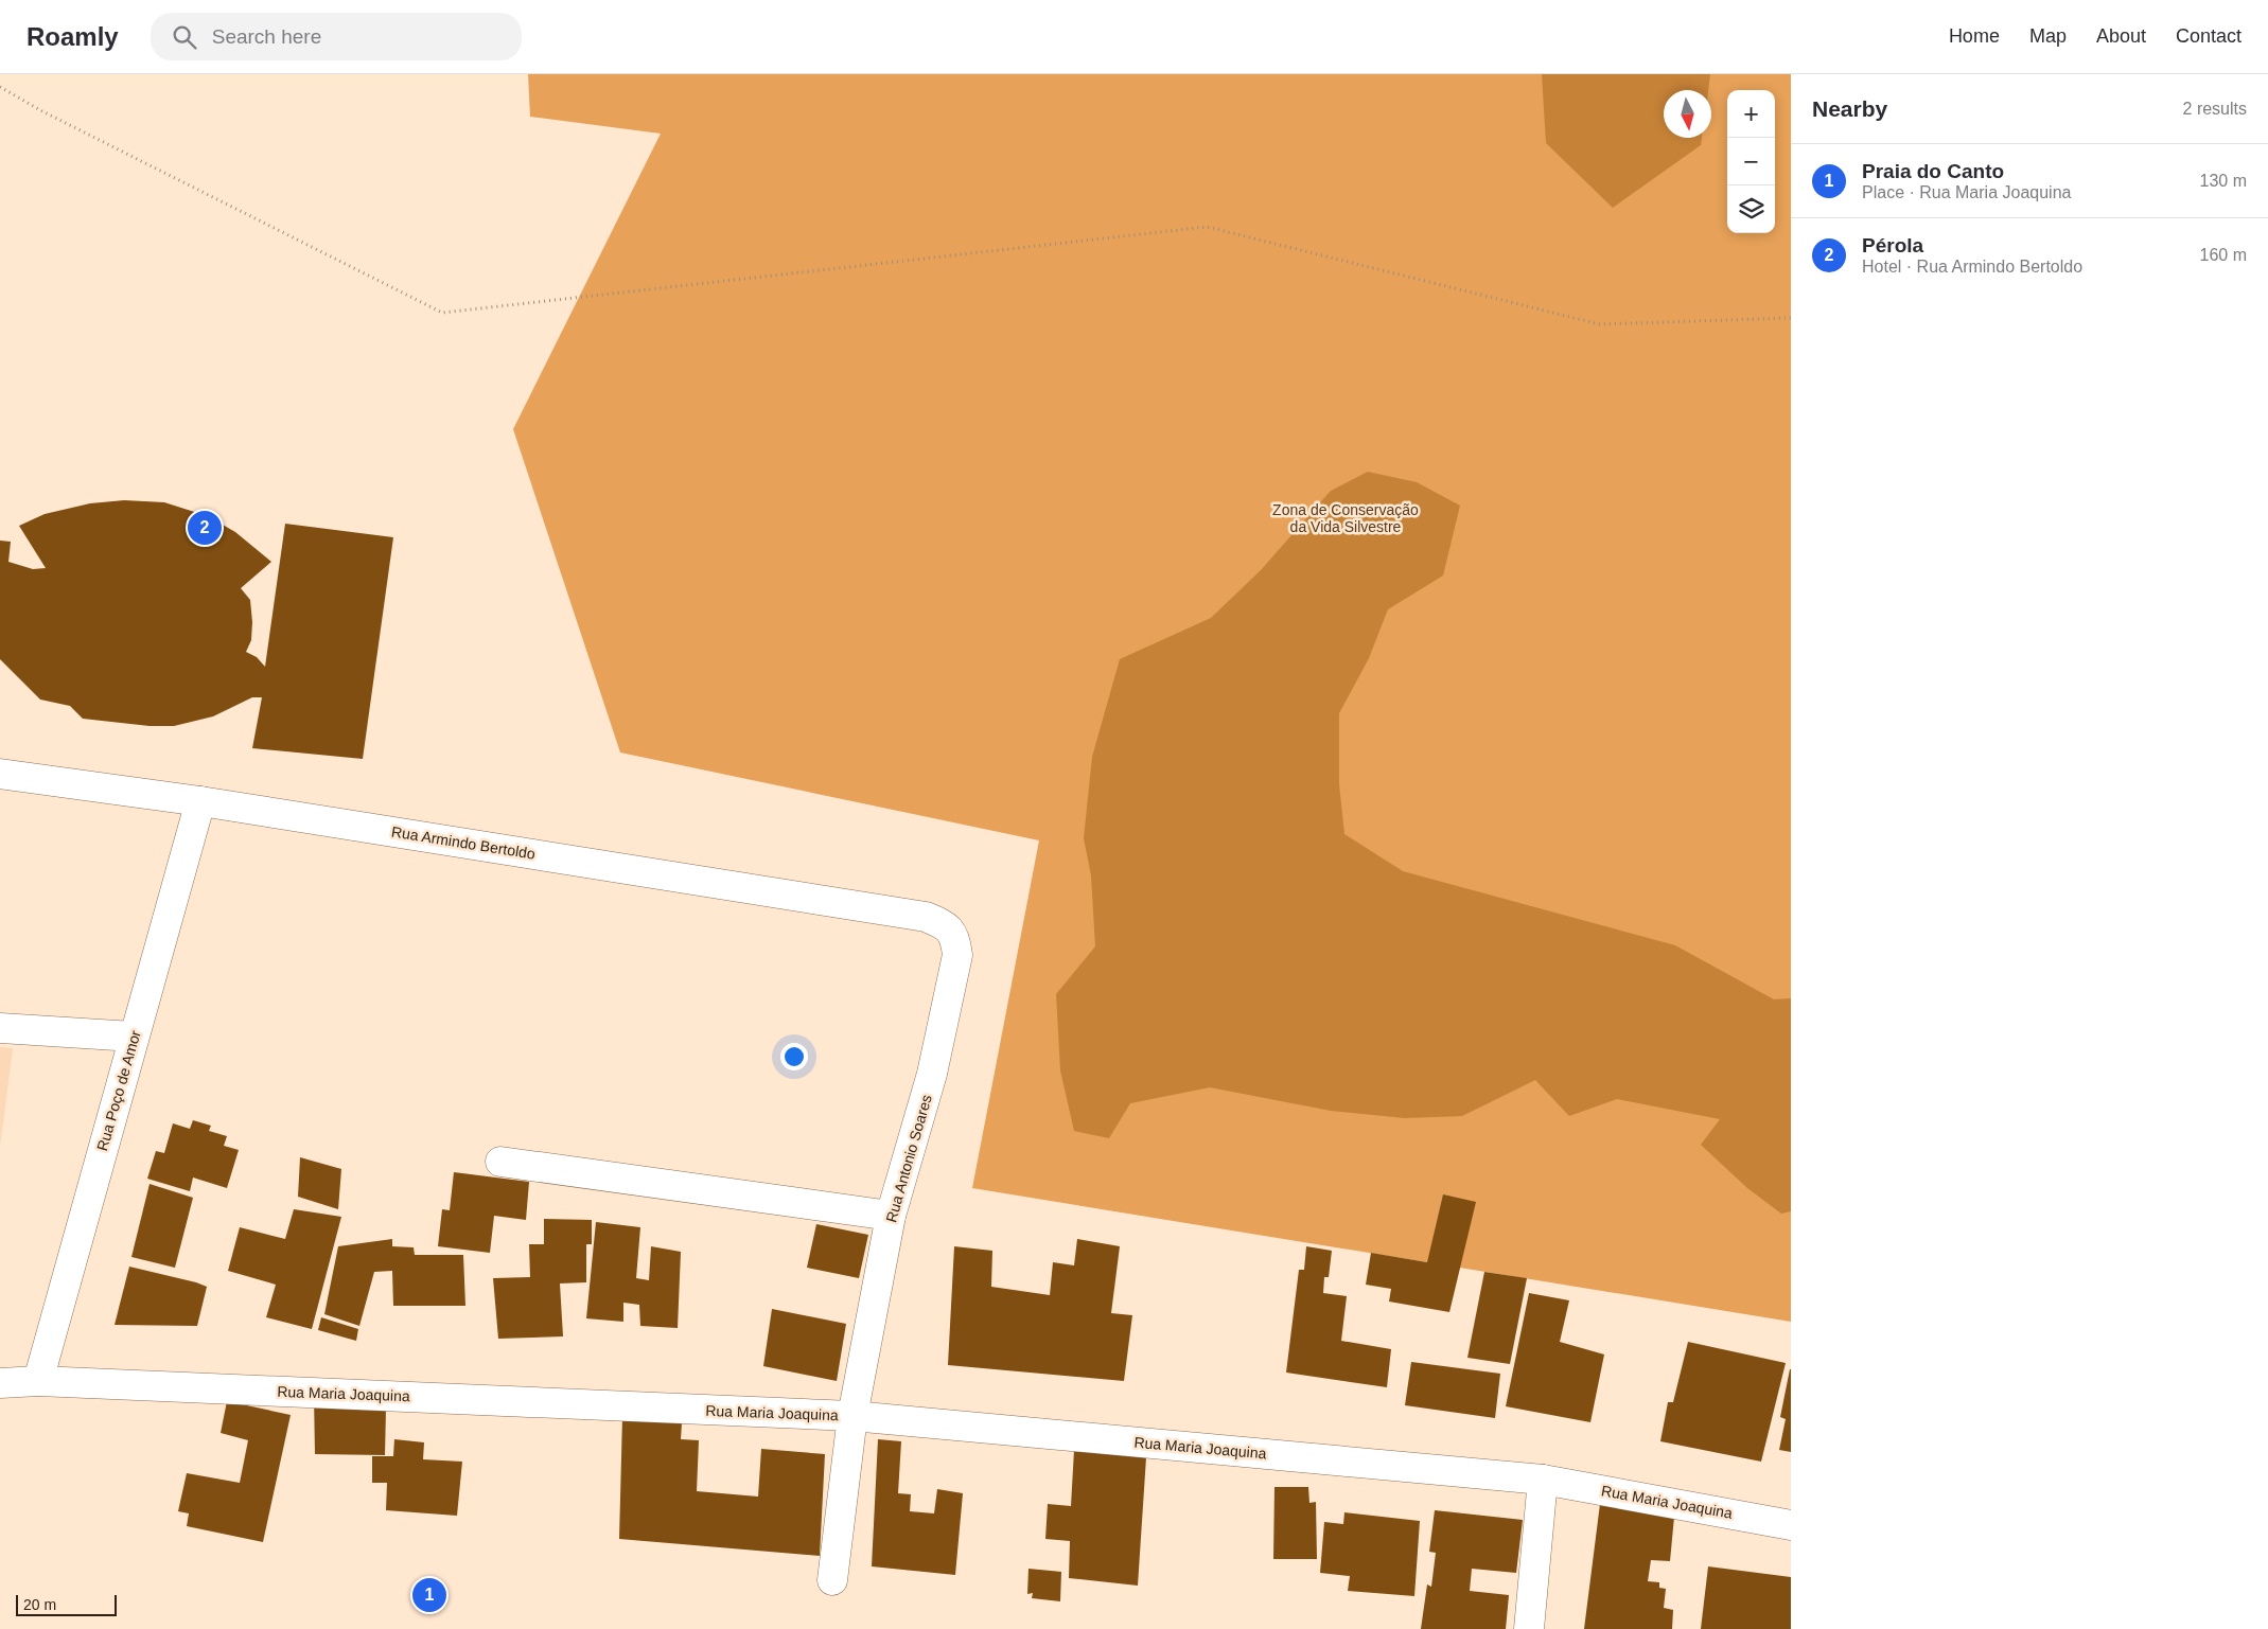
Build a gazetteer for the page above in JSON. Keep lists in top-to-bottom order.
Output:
{
  "streets": {
    "street": [
      "Rua Armindo Bertoldo",
      "Rua Poço de Amor",
      "Rua Antonio Soares",
      "Rua Maria Joaquina"
    ]
  },
  "crossings": [
    ["Rua Armindo Bertoldo", "Rua Poço de Amor"],
    ["Rua Armindo Bertoldo", "Rua Antonio Soares"],
    ["Rua Poço de Amor", "Rua Maria Joaquina"],
    ["Rua Antonio Soares", "Rua Maria Joaquina"]
  ],
  "parks": ["Zona de Conservação da Vida Silvestre"],
  "scale_bar": "20 m",
  "north": "bottom",
  "page": {
    "header": "Roamly",
    "search": "Search here",
    "nav": [
      "Home",
      "Map",
      "About",
      "Contact"
    ],
    "heading": ["Nearby", "2 results"],
    "map_buttons": ["+", "−"],
    "list": [
      {
        "mark": "1",
        "name": "Praia do Canto",
        "note": "Place · Rua Maria Joaquina",
        "value": "130 m"
      },
      {
        "mark": "2",
        "name": "Pérola",
        "note": "Hotel · Rua Armindo Bertoldo",
        "value": "160 m"
      }
    ],
    "pins": ["2", "1"],
    "scale": "20 m"
  }
}
